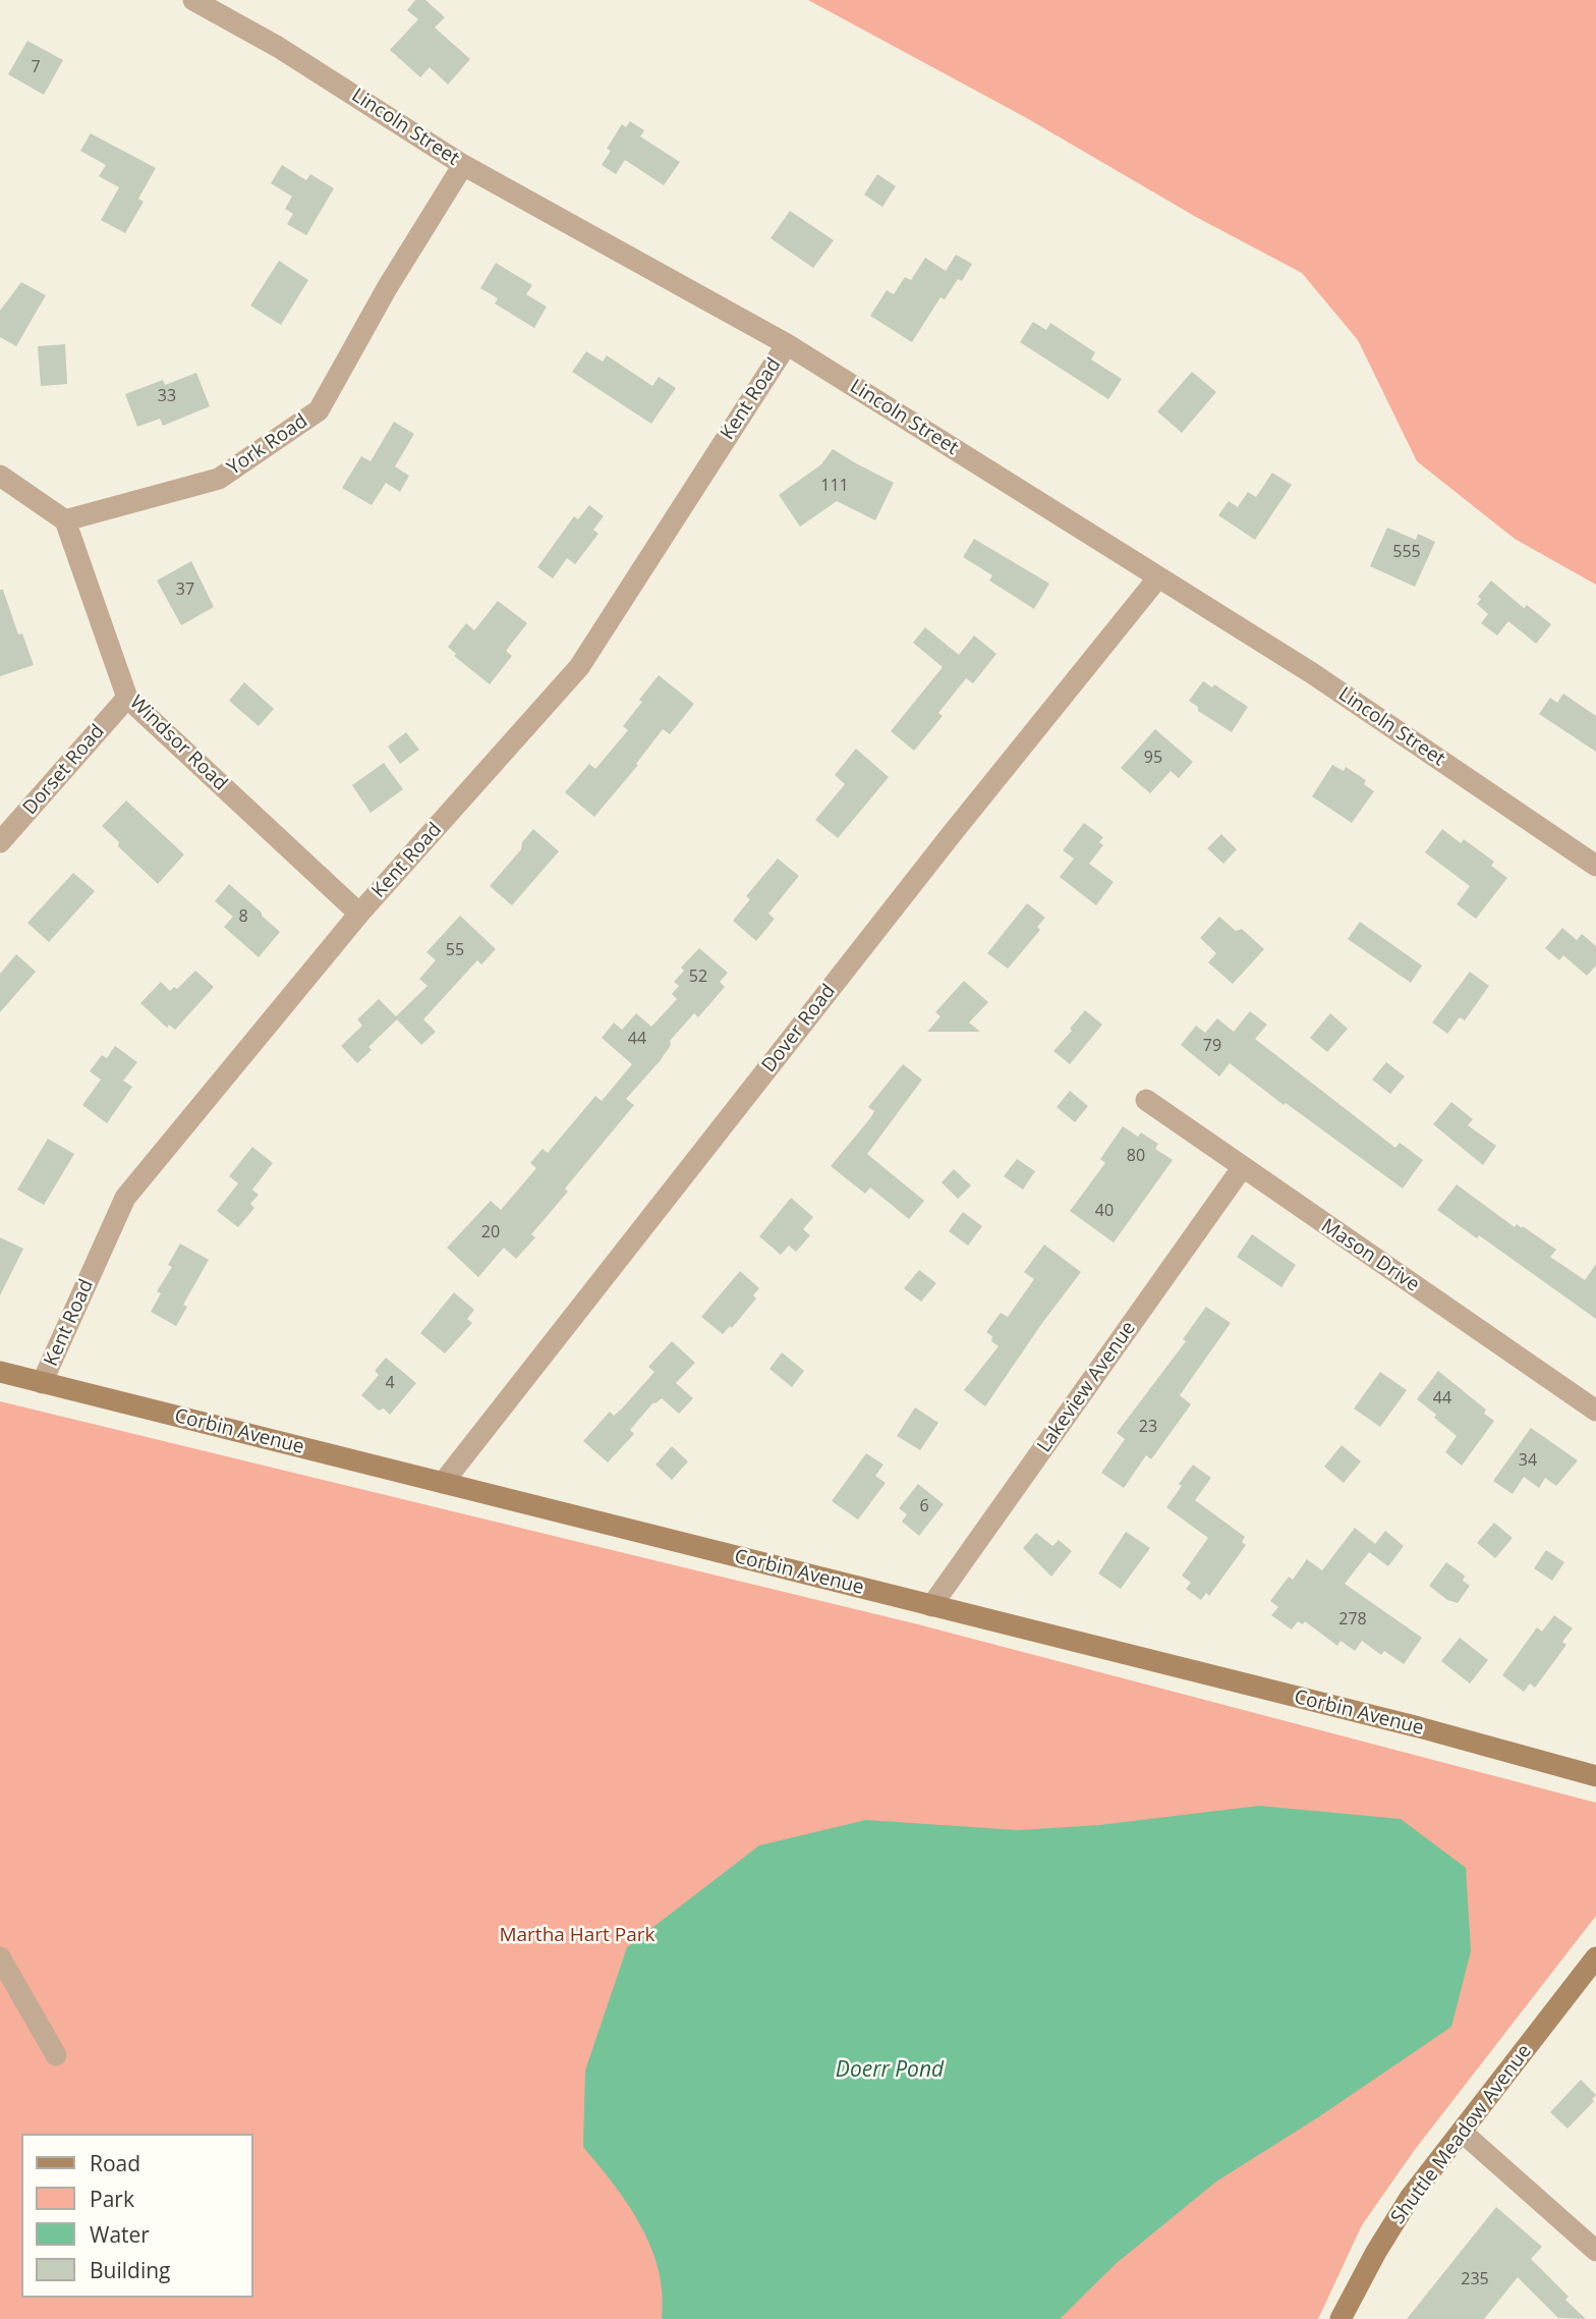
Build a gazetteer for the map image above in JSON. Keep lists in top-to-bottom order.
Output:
{
  "streets": {
    "main road": ["Corbin Avenue", "Shuttle Meadow Avenue"],
    "street": [
      "Lincoln Street",
      "Kent Road",
      "York Road",
      "Windsor Road",
      "Dorset Road",
      "Dover Road",
      "Mason Drive",
      "Lakeview Avenue"
    ]
  },
  "crossings": [
    ["Lincoln Street", "Kent Road"],
    ["Lincoln Street", "York Road"],
    ["Lincoln Street", "Dover Road"],
    ["Kent Road", "Windsor Road"],
    ["Kent Road", "Corbin Avenue"],
    ["York Road", "Windsor Road"],
    ["Windsor Road", "Dorset Road"],
    ["Dover Road", "Corbin Avenue"],
    ["Mason Drive", "Lakeview Avenue"],
    ["Lakeview Avenue", "Corbin Avenue"]
  ],
  "water": ["Doerr Pond"],
  "parks": ["Martha Hart Park"],
  "house_numbers": [
    "7",
    "33",
    "111",
    "555",
    "37",
    "95",
    "8",
    "55",
    "52",
    "44",
    "79",
    "80",
    "40",
    "20",
    "4",
    "44",
    "23",
    "34",
    "6",
    "278",
    "235"
  ],
  "legend": [
    "Road",
    "Park",
    "Water",
    "Building"
  ]
}
